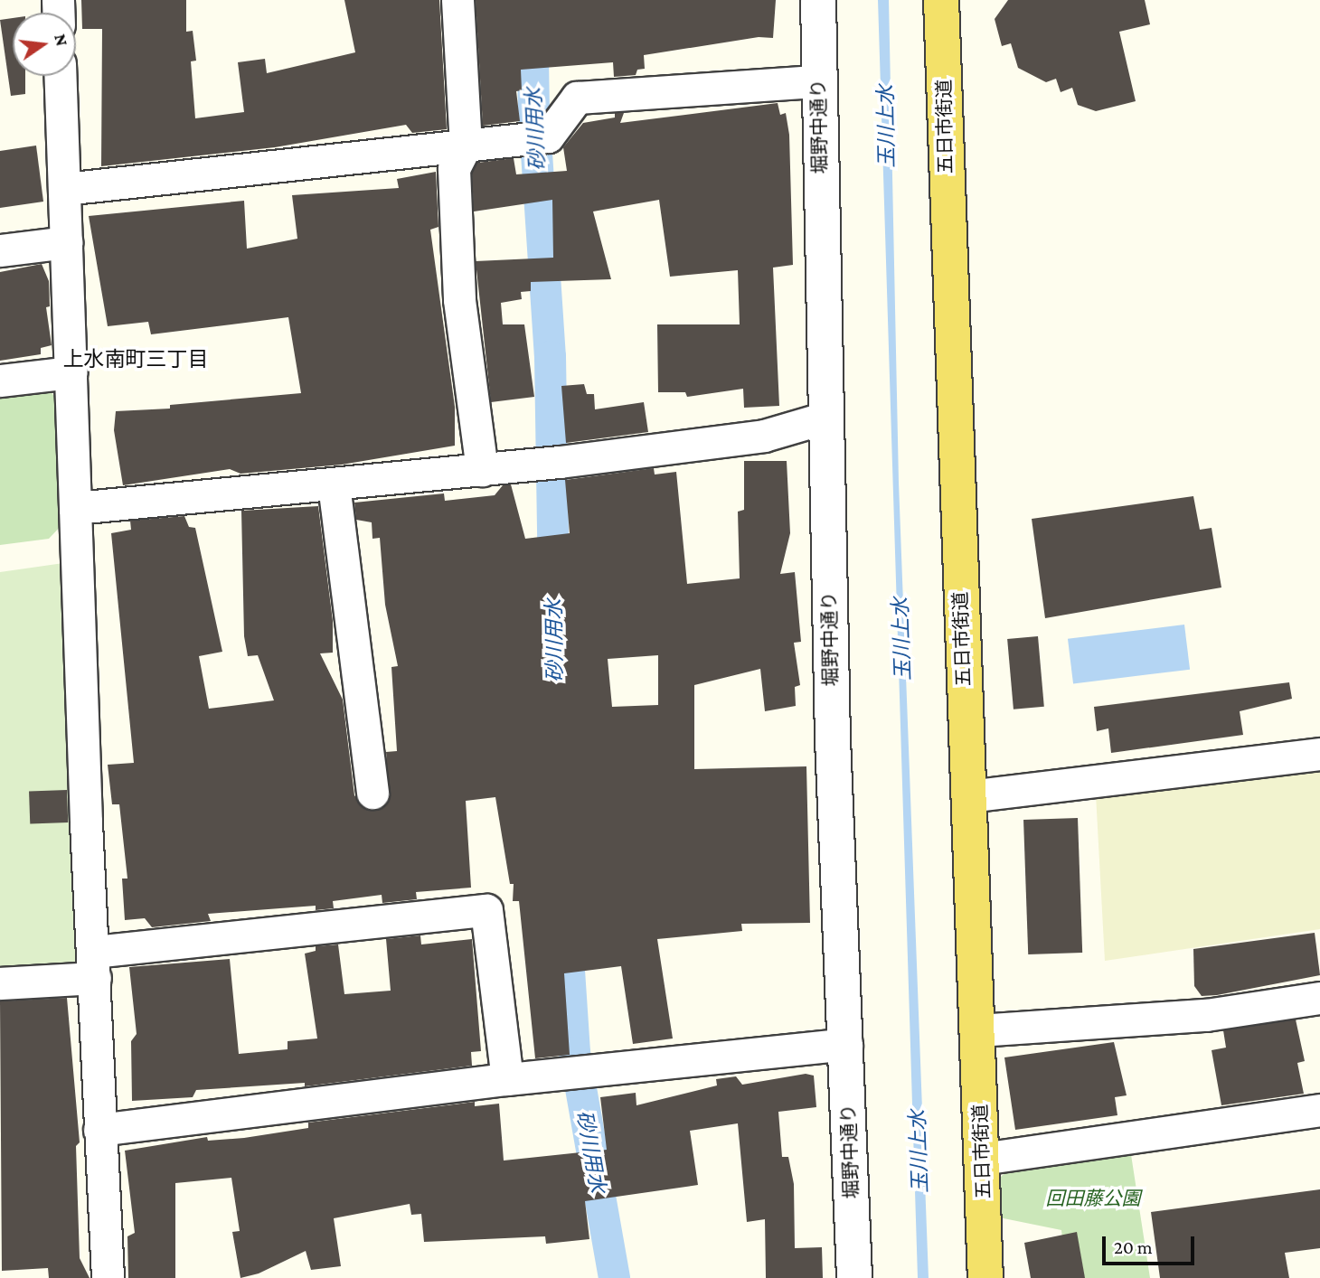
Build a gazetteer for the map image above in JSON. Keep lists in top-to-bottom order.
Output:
{
  "streets": {
    "main road": ["五日市街道"],
    "street": ["堀野中通り"]
  },
  "districts": ["上水南町三丁目"],
  "water": ["玉川上水", "砂川用水"],
  "parks": ["回田藤公園"],
  "scale_bar": "20 m",
  "north": "right"
}
